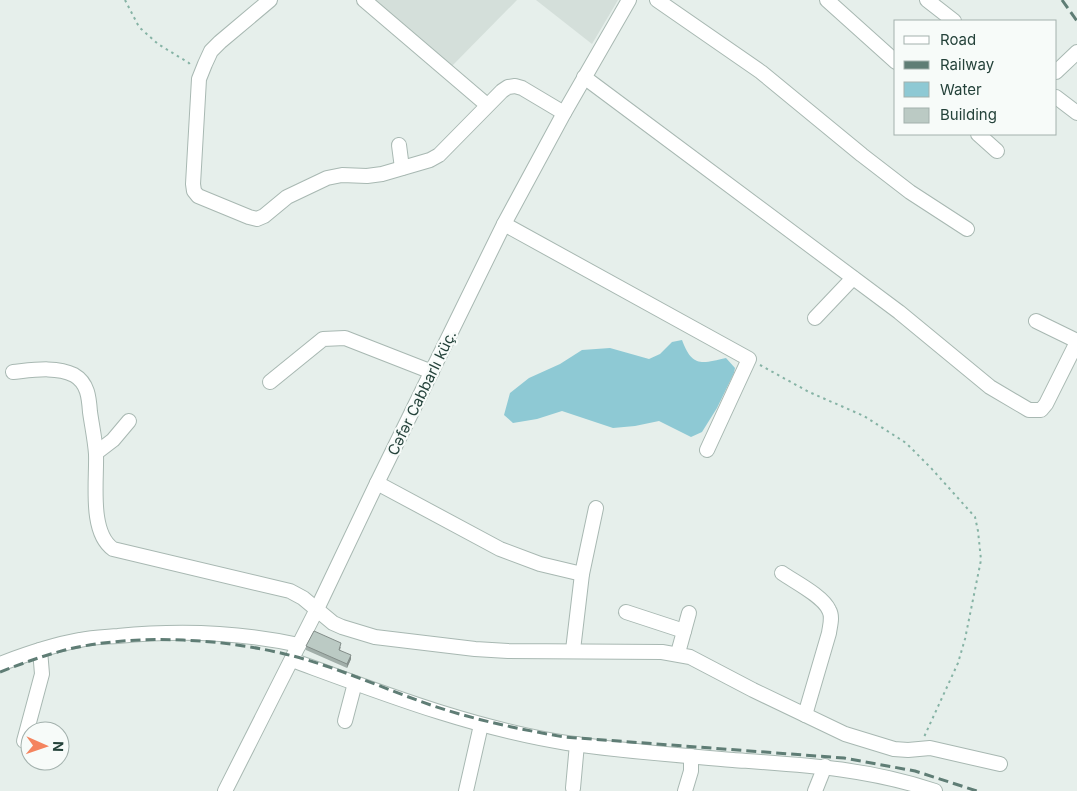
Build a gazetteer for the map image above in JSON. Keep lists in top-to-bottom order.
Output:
{
  "streets": {
    "street": ["Cəfər Cabbarlı küç."]
  },
  "legend": [
    "Road",
    "Railway",
    "Water",
    "Building"
  ],
  "north": "right"
}
